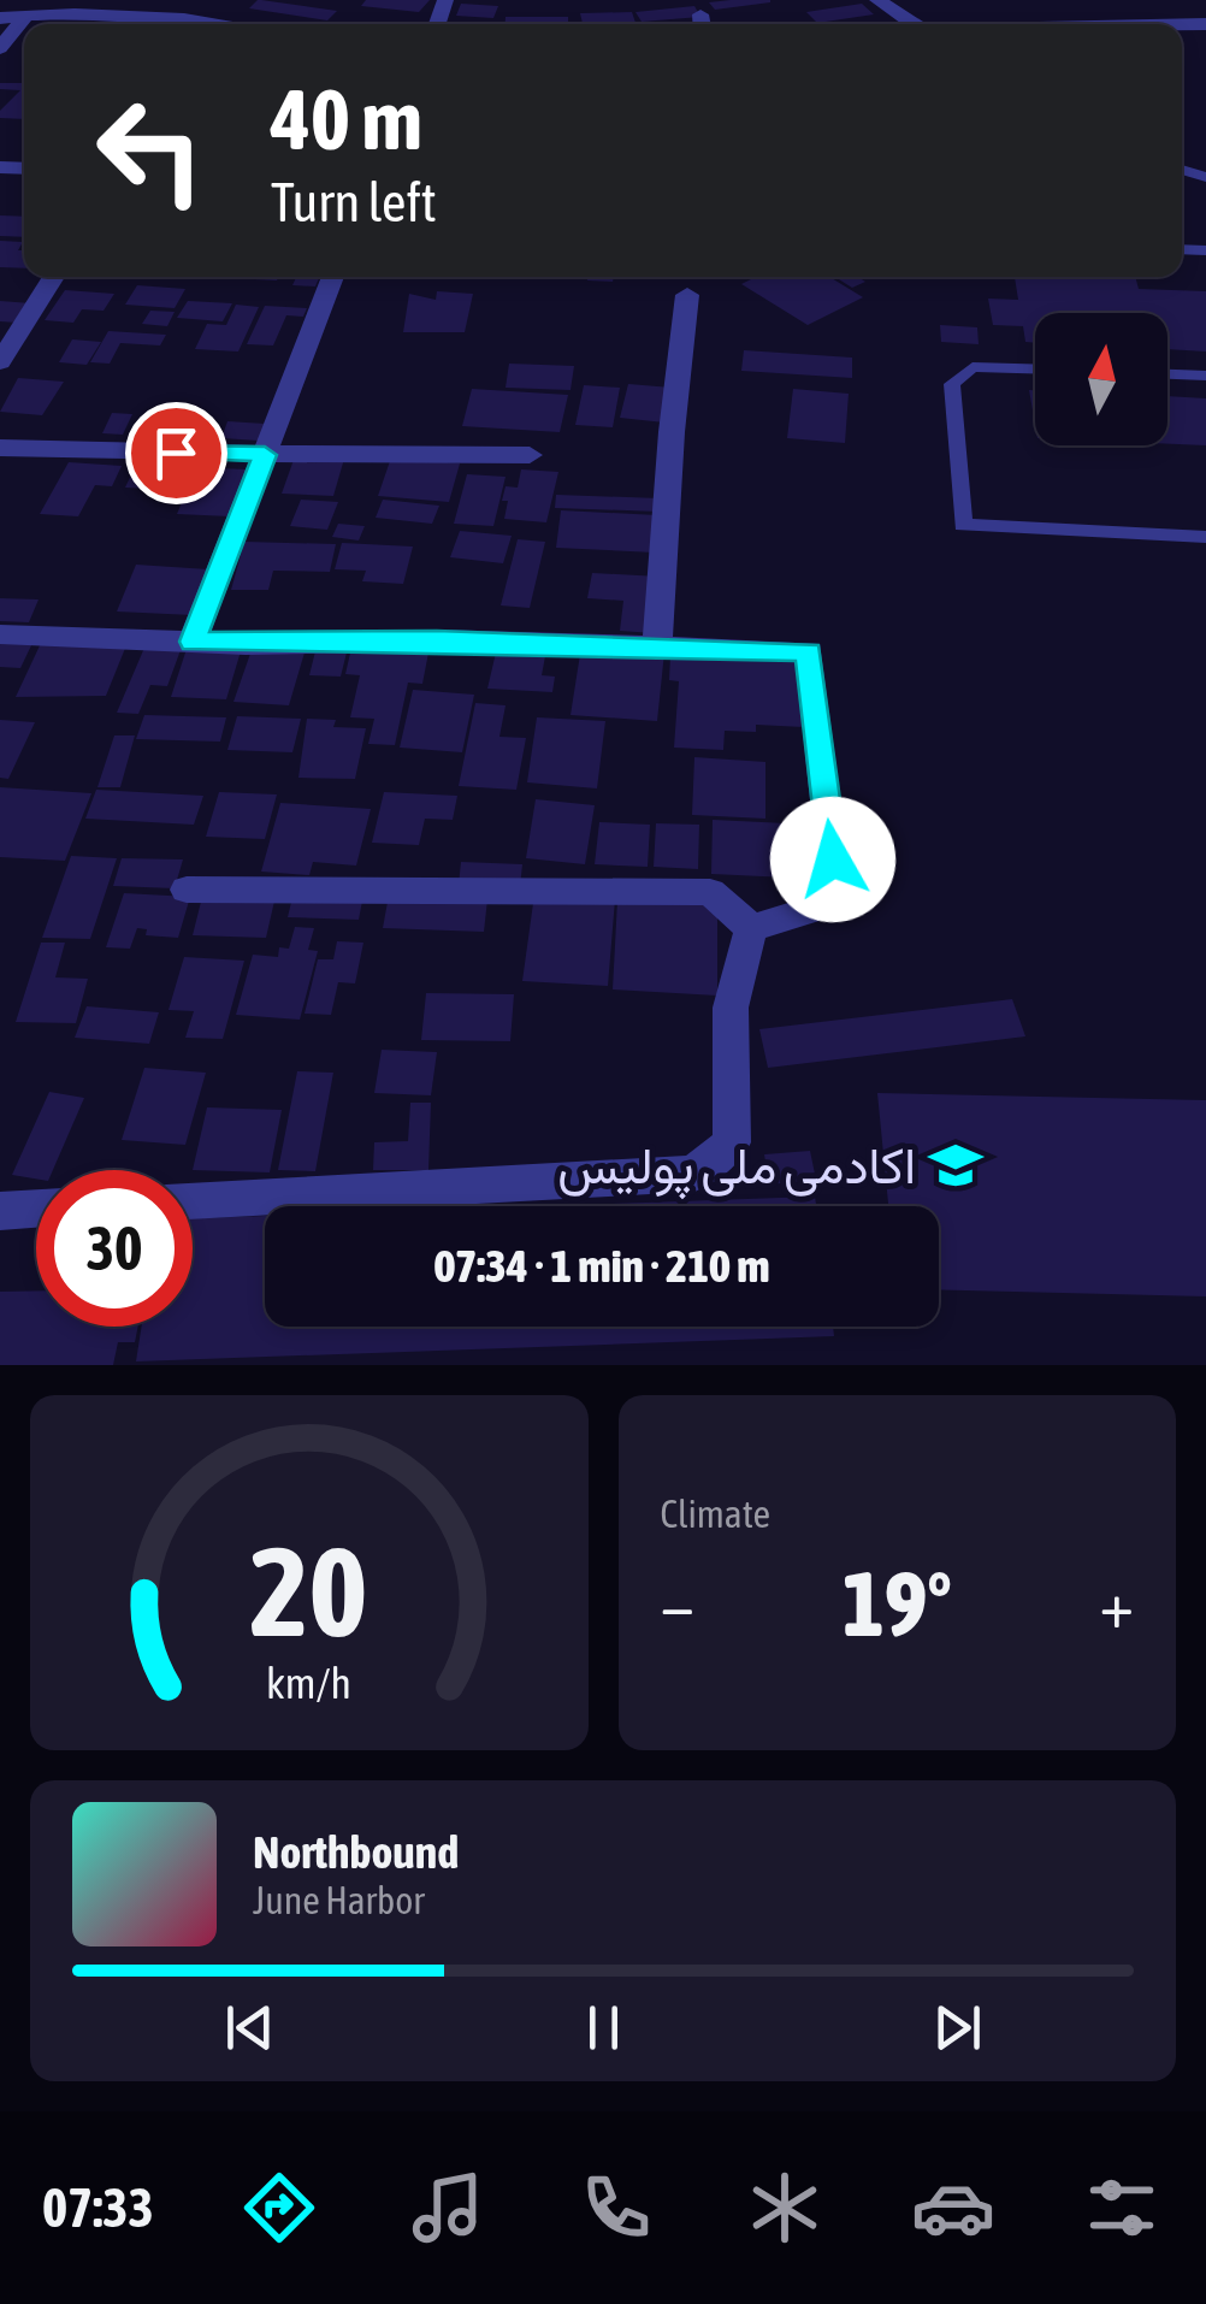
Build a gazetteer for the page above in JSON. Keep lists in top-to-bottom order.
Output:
{
  "places": {
    "school or university": ["اکادمی ملی پولیس"]
  },
  "north": "top",
  "page": {
    "turn": ["40 m", "Turn left"],
    "limit": "30",
    "trip": "07:34 · 1 min · 210 m",
    "tile": "Climate",
    "heat": ["−", "19°", "+"],
    "song": ["Northbound", "June Harbor"],
    "tabs": "07:33",
    "gauge": ["20", "km/h"]
  }
}
